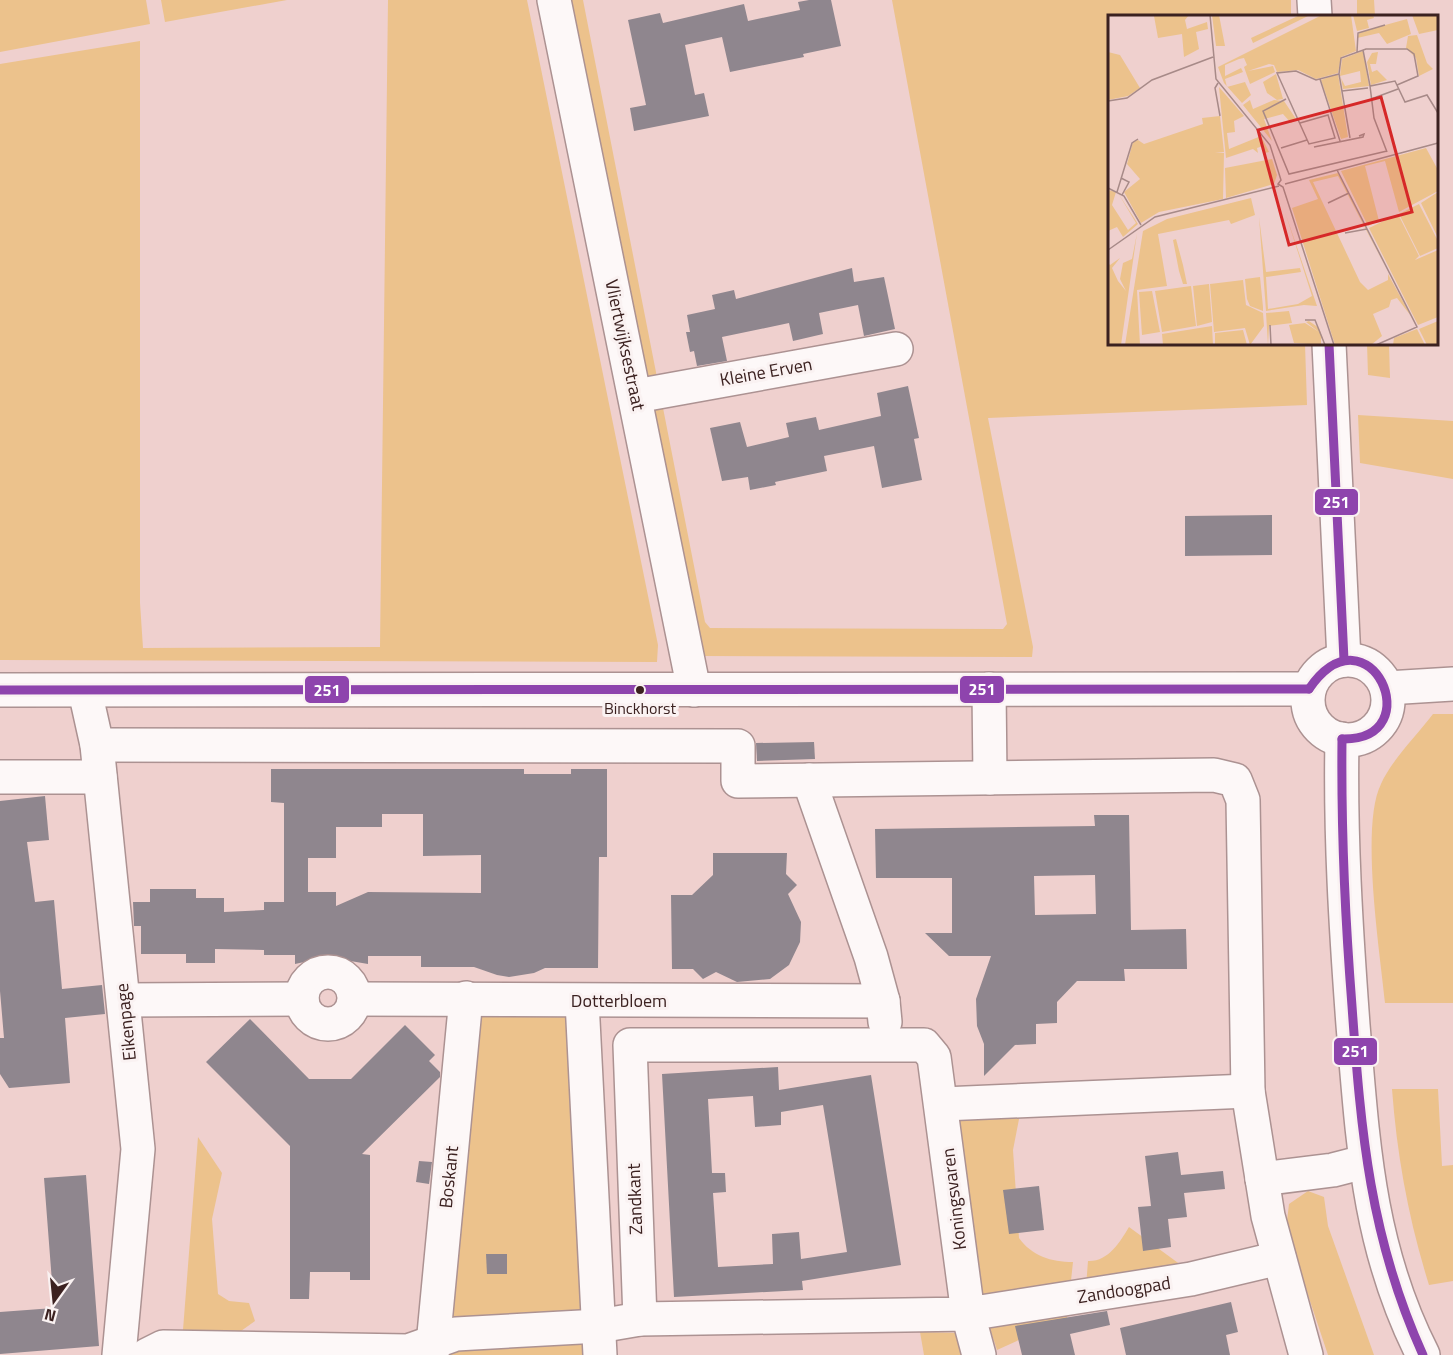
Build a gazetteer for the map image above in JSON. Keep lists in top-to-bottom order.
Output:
{
  "streets": {
    "street": [
      "Vliertwijksestraat",
      "Kleine Erven",
      "Dotterbloem",
      "Eikenpage",
      "Boskant",
      "Zandkant",
      "Koningsvaren",
      "Zandoogpad"
    ]
  },
  "crossings": [
    ["Vliertwijksestraat", "Kleine Erven"],
    ["Dotterbloem", "Eikenpage"],
    ["Dotterbloem", "Boskant"],
    ["Zandkant", "Koningsvaren"],
    ["Koningsvaren", "Zandoogpad"]
  ],
  "places": ["Binckhorst"],
  "lines": ["transit line 251"],
  "north": "bottom"
}
